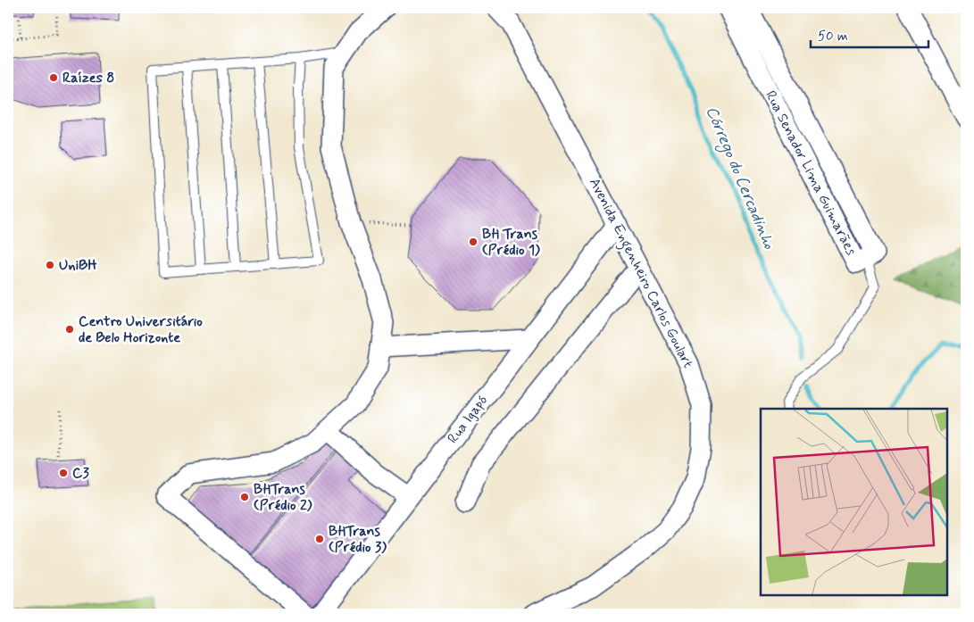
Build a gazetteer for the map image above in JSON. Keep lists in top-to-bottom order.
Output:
{
  "streets": {
    "street": ["Rua Senador Lima Guimarães", "Avenida Engenheiro Carlos Goulart", "Rua Igapó"]
  },
  "crossings": [
    ["Avenida Engenheiro Carlos Goulart", "Rua Igapó"]
  ],
  "water": ["Córrego do Cercadinho"],
  "places": [
    "Raízes 8",
    "BH Trans (Prédio 1)",
    "UniBH",
    "Centro Universitário de Belo Horizonte",
    "C3",
    "BHTrans (Prédio 2)",
    "BHTrans (Prédio 3)"
  ],
  "scale_bar": "50 m"
}
